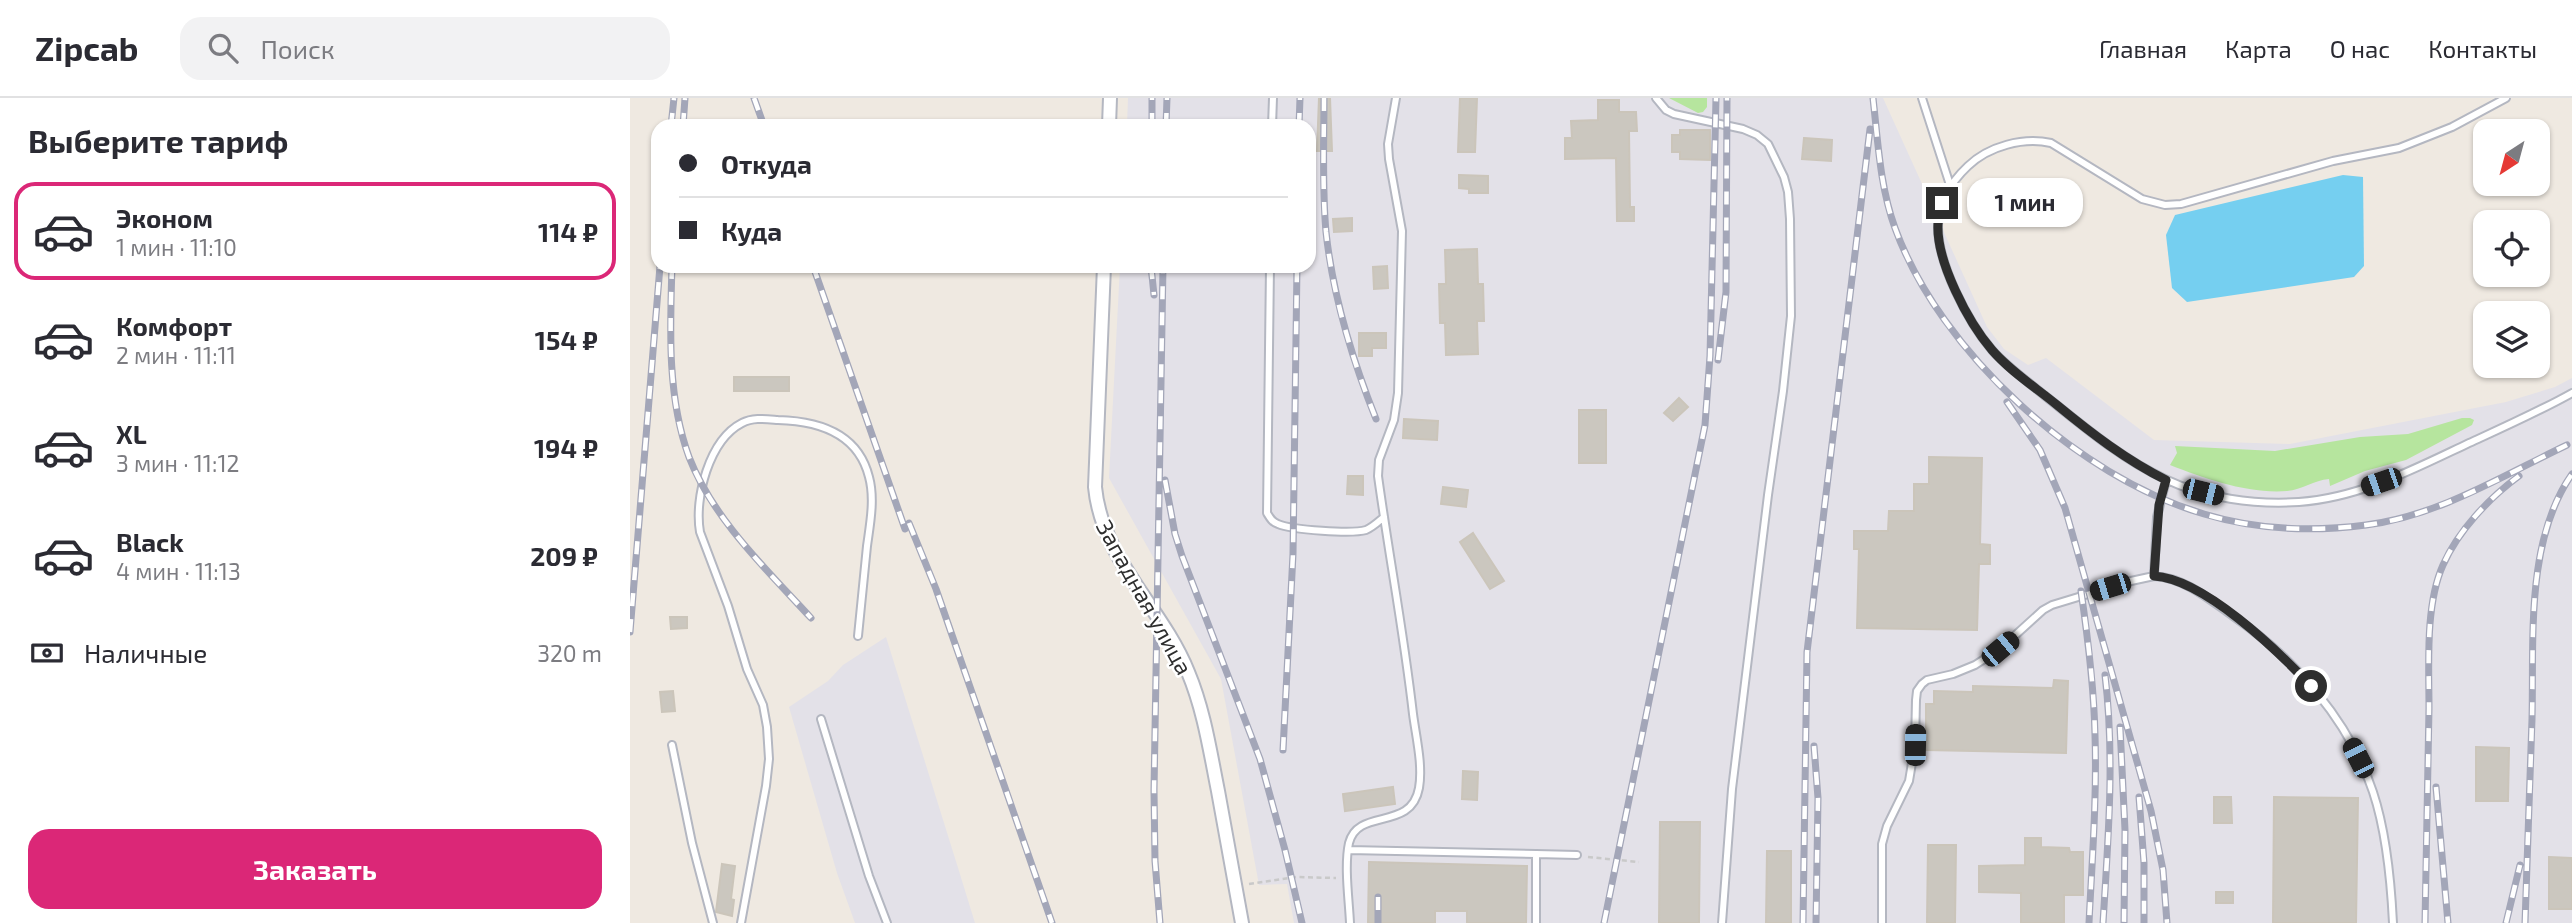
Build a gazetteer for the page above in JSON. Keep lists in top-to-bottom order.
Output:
{
  "streets": {
    "street": ["Западная улица"]
  },
  "north": "bottom left",
  "page": {
    "header": "Zipcab",
    "search": "Поиск",
    "nav": [
      "Главная",
      "Карта",
      "О нас",
      "Контакты"
    ],
    "heading": "Выберите тариф",
    "banner": ["Откуда", "Куда"],
    "bubble": "1 мин",
    "list": [
      {
        "name": "Эконом",
        "note": "1 мин · 11:10",
        "value": "114 ₽"
      },
      {
        "name": "Комфорт",
        "note": "2 мин · 11:11",
        "value": "154 ₽"
      },
      {
        "name": "XL",
        "note": "3 мин · 11:12",
        "value": "194 ₽"
      },
      {
        "name": "Black",
        "note": "4 мин · 11:13",
        "value": "209 ₽"
      }
    ],
    "pay": ["Наличные", "320 m"],
    "buttons": "Заказать"
  }
}
